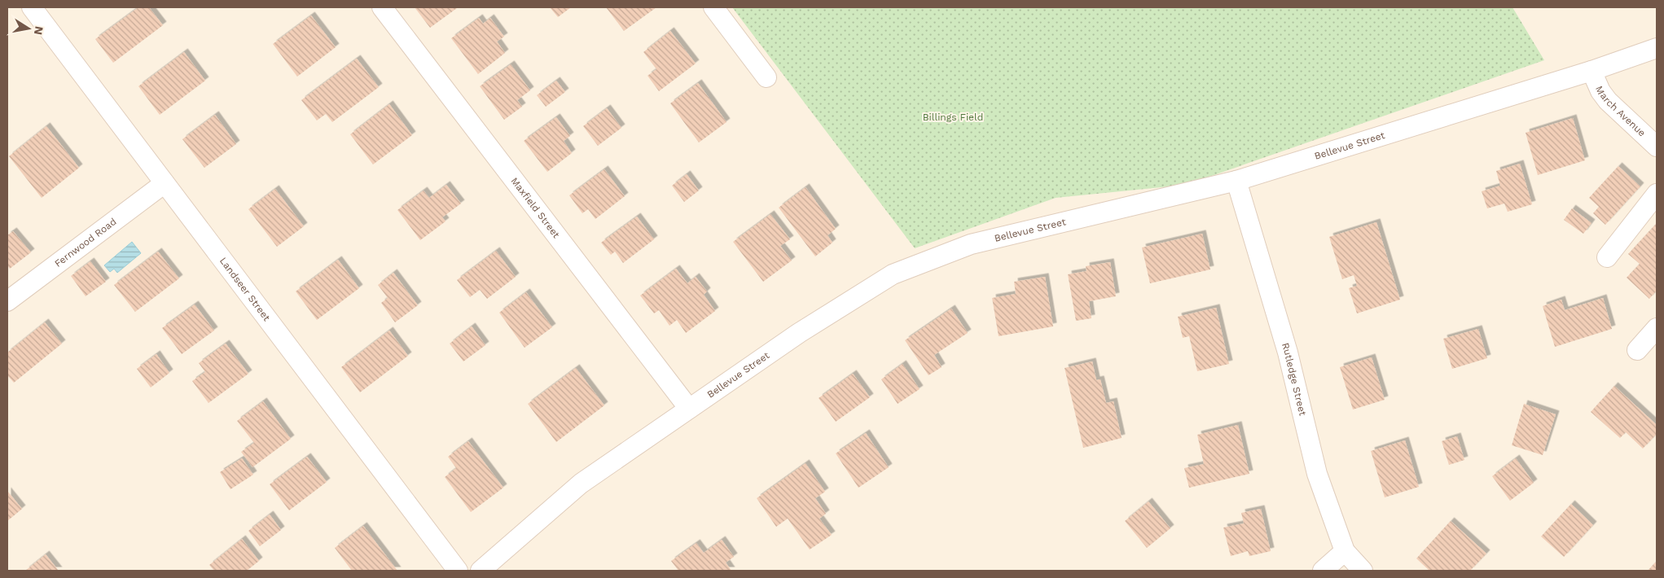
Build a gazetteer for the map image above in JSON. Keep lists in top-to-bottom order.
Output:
{
  "streets": {
    "street": [
      "March Avenue",
      "Bellevue Street",
      "Maxfield Street",
      "Fernwood Road",
      "Landseer Street",
      "Rutledge Street"
    ]
  },
  "crossings": [
    ["March Avenue", "Bellevue Street"],
    ["Bellevue Street", "Maxfield Street"],
    ["Bellevue Street", "Rutledge Street"],
    ["Fernwood Road", "Landseer Street"]
  ],
  "parks": ["Billings Field"],
  "north": "right"
}
